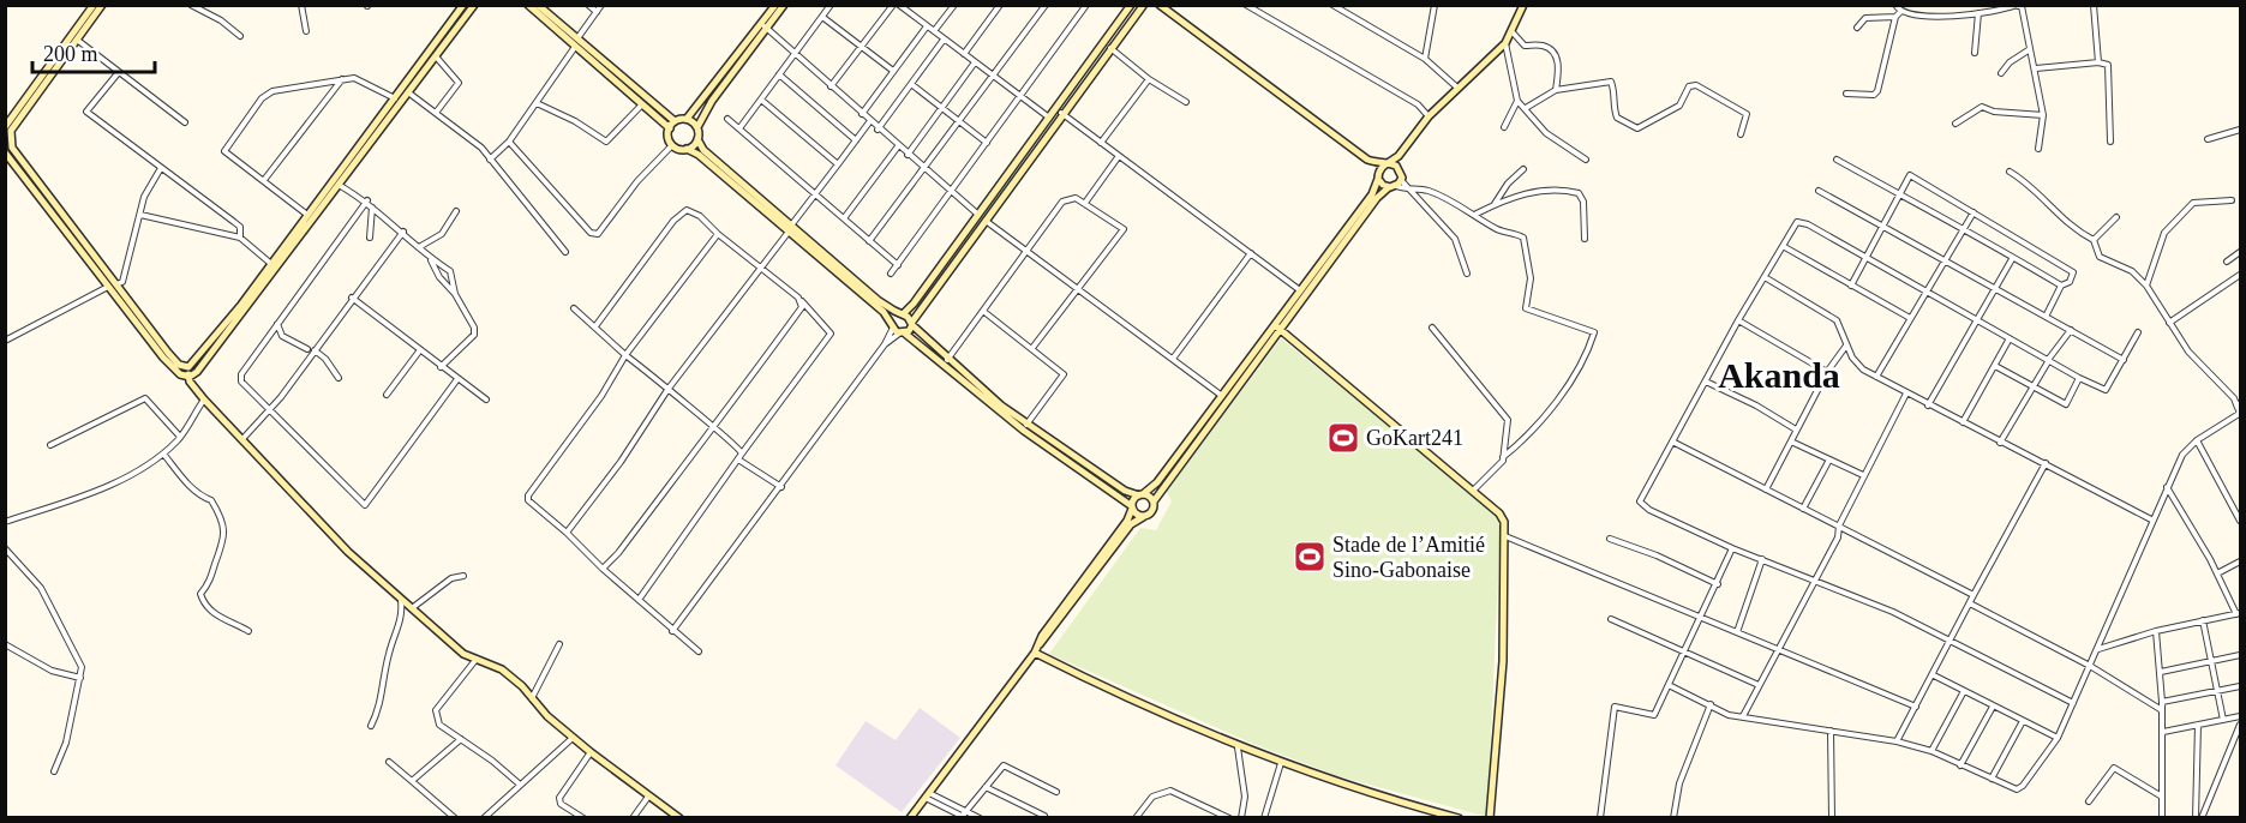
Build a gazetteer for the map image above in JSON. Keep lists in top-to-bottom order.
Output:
{
  "districts": ["Akanda"],
  "places": {
    "sports": ["GoKart241", "Stade de l’Amitié Sino-Gabonaise"]
  },
  "scale_bar": "200 m"
}
